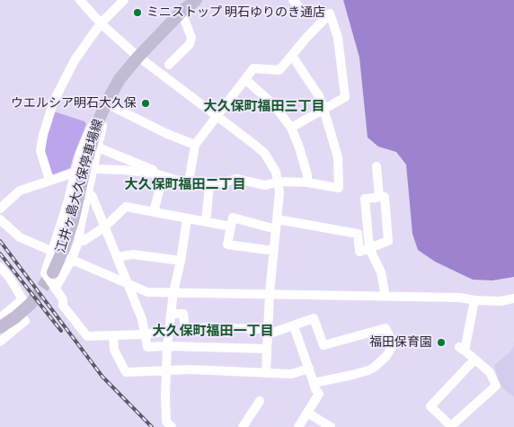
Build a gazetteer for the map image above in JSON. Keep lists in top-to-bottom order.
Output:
{
  "streets": {
    "main road": ["江井ヶ島大久保停車場線"]
  },
  "districts": ["大久保町福田三丁目", "大久保町福田二丁目", "大久保町福田一丁目"],
  "places": ["ミニストップ 明石ゆりのき通店", "ウエルシア明石大久保", "福田保育園"]
}
